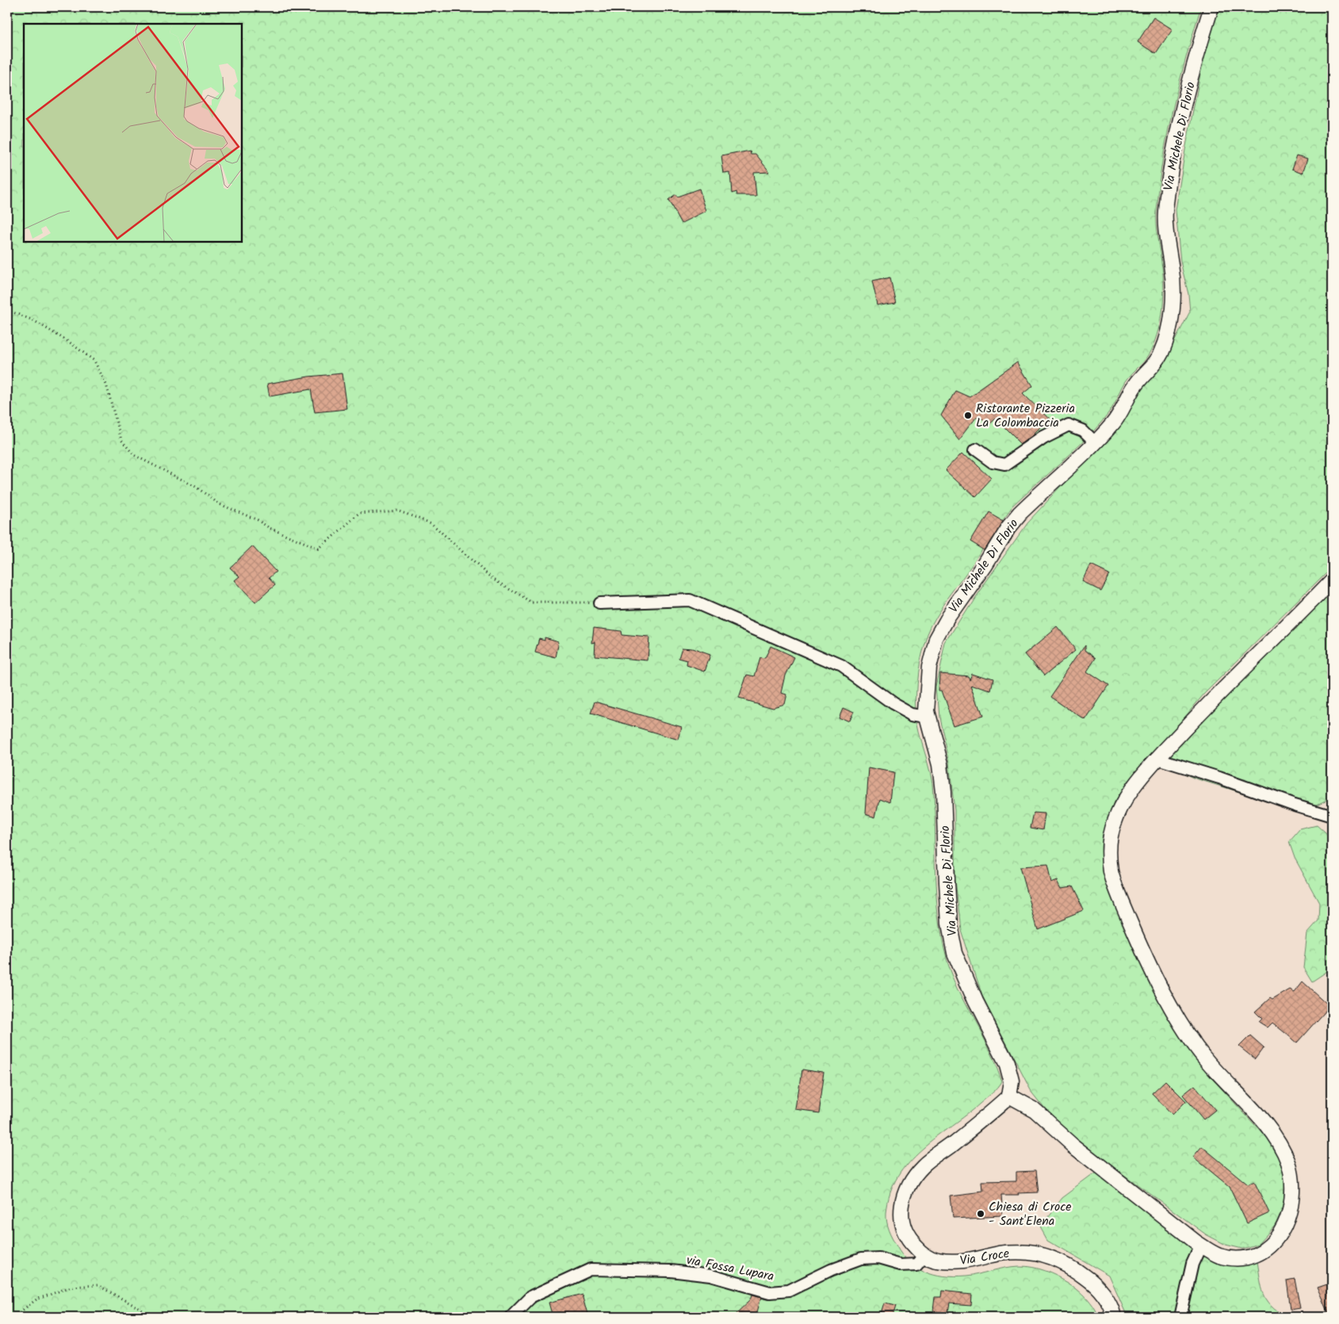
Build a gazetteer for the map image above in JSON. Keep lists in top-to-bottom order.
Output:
{
  "streets": {
    "street": ["Via Michele Di Florio", "Via Croce", "via Fossa Lupara"]
  },
  "crossings": [
    ["Via Croce", "via Fossa Lupara"]
  ],
  "places": ["Ristorante Pizzeria La Colombaccia", "Chiesa di Croce - Sant'Elena"]
}
